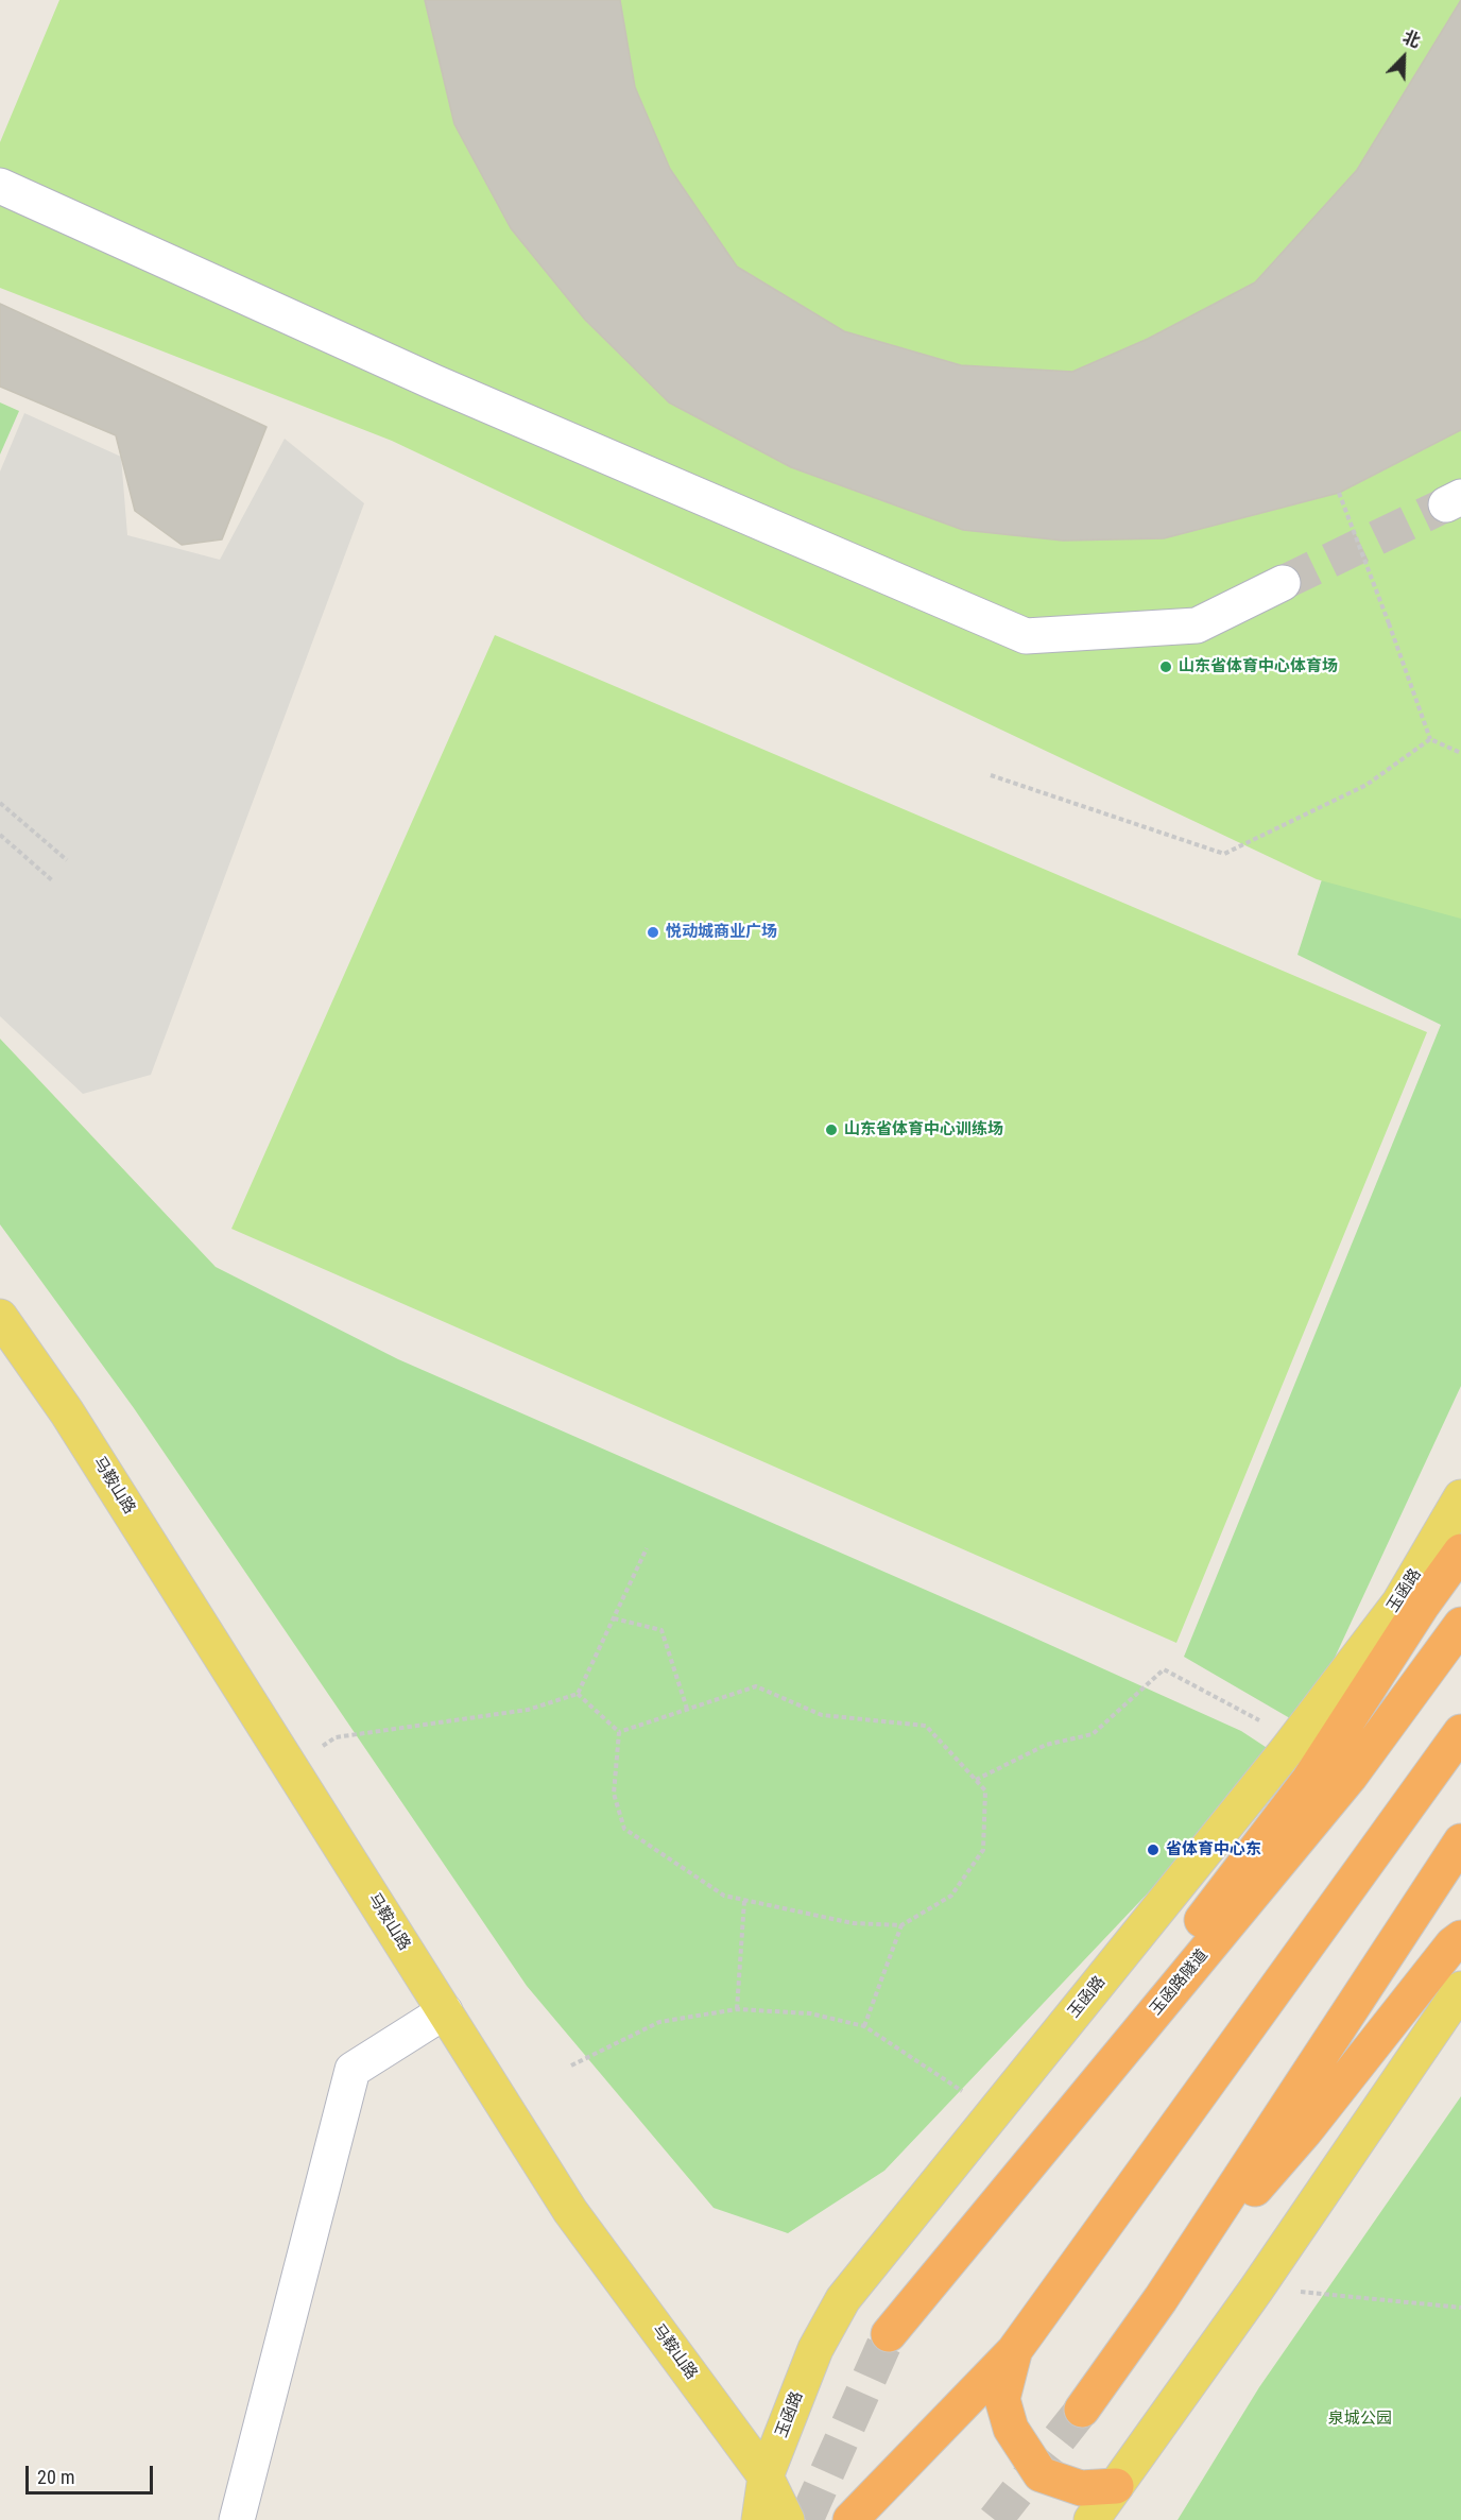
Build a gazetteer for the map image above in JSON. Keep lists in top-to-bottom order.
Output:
{
  "streets": {
    "highway": ["玉函路隧道"],
    "main road": ["马鞍山路", "玉函路"]
  },
  "crossings": [
    ["马鞍山路", "玉函路"]
  ],
  "parks": ["泉城公园"],
  "places": [
    "山东省体育中心体育场",
    "悦动城商业广场",
    "山东省体育中心训练场",
    "省体育中心东"
  ],
  "scale_bar": "20 m",
  "north": "top right"
}
